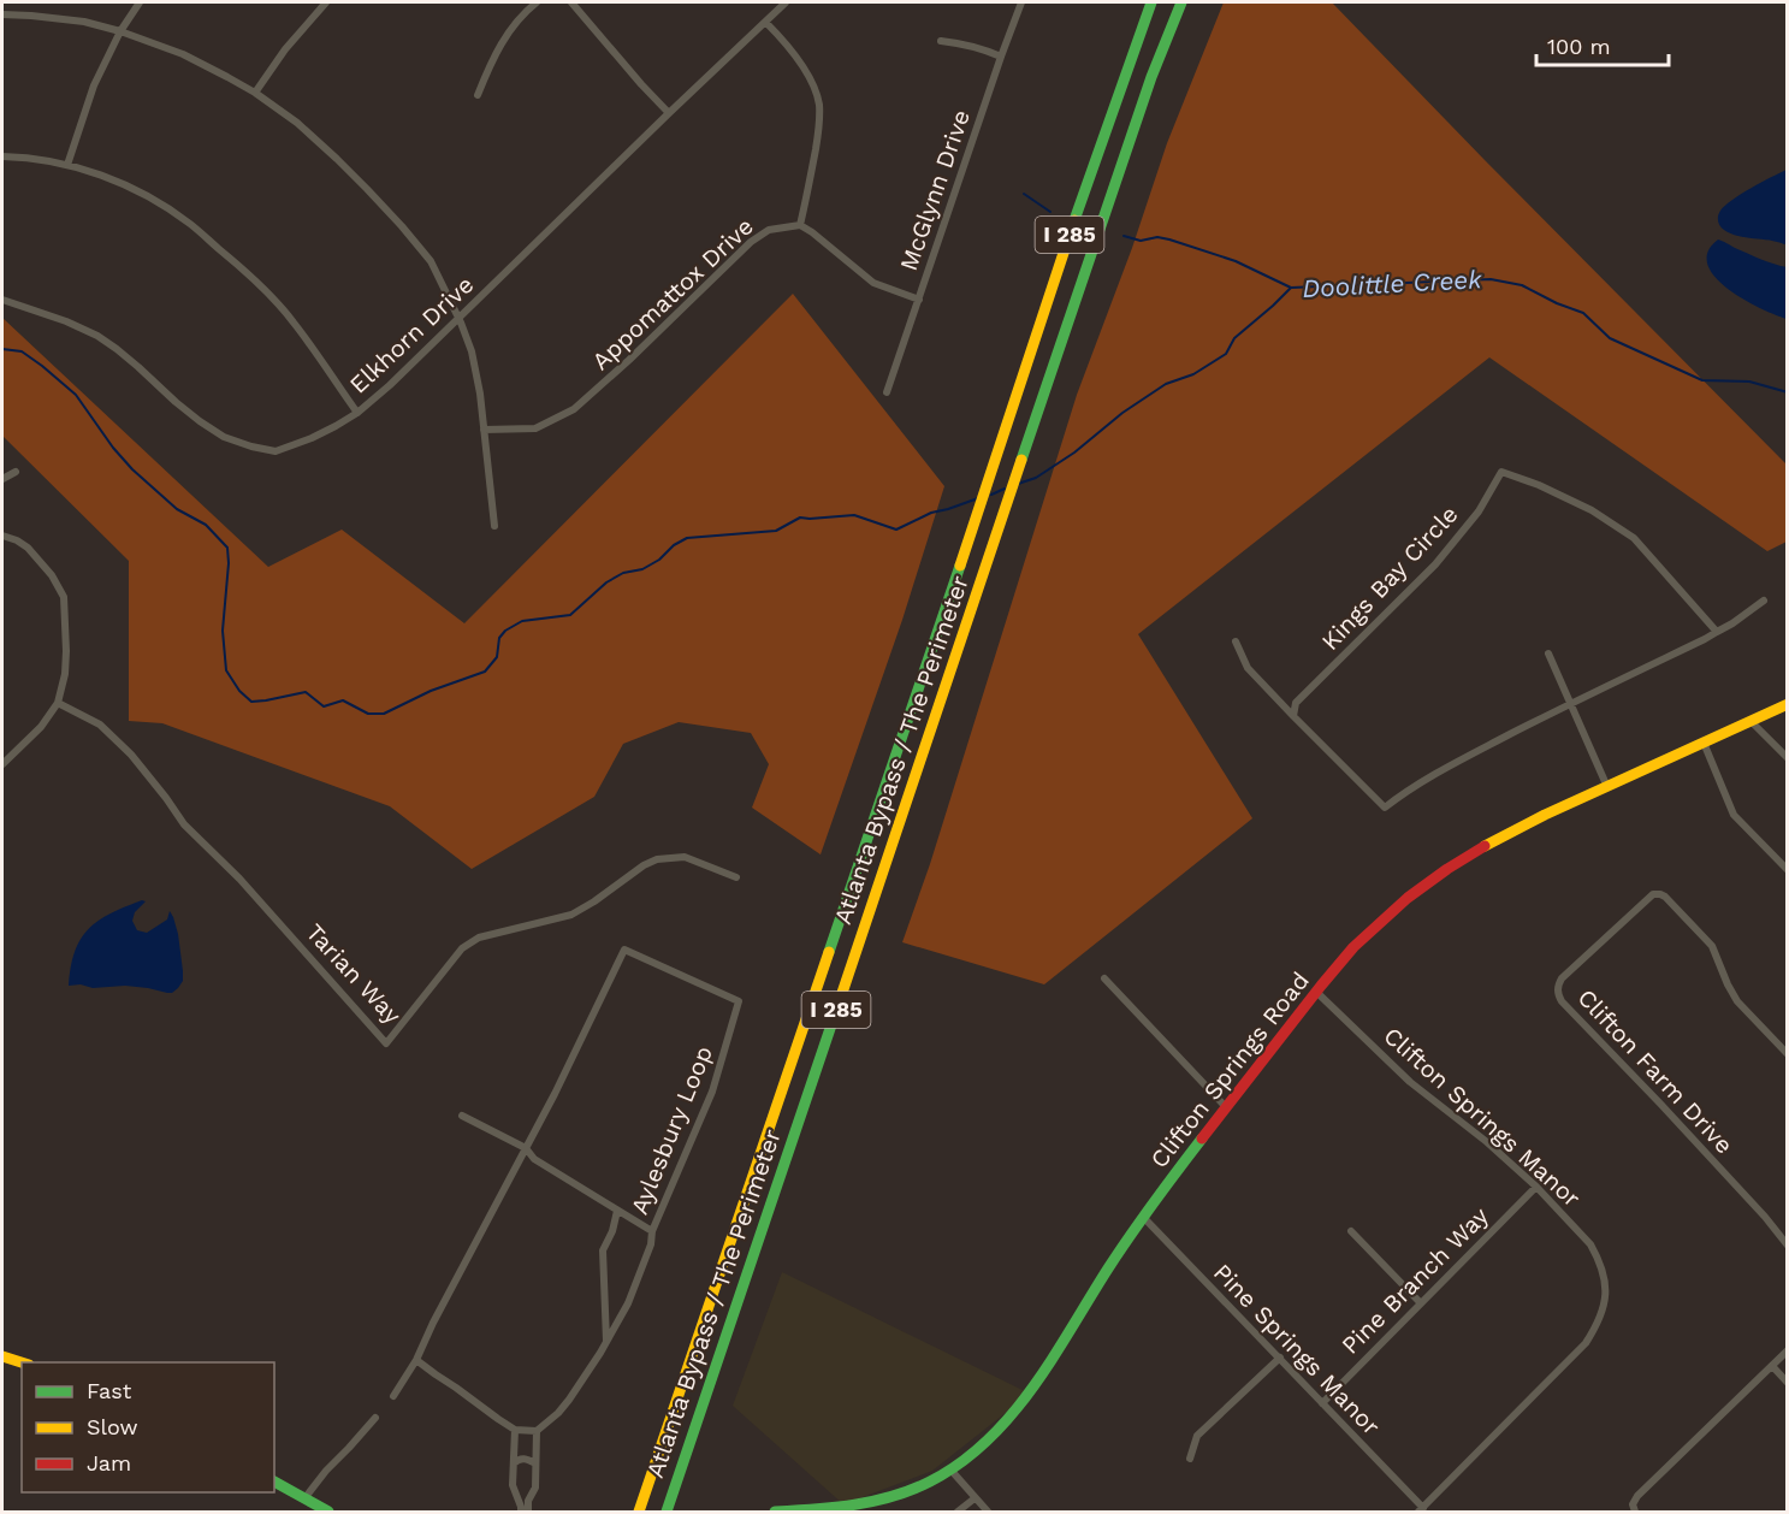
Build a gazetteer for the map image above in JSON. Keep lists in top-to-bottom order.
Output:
{
  "streets": {
    "main road": ["I 285", "Atlanta Bypass / The Perimeter", "Clifton Springs Road"],
    "street": [
      "McGlynn Drive",
      "Appomattox Drive",
      "Elkhorn Drive",
      "Kings Bay Circle",
      "Tarian Way",
      "Clifton Farm Drive",
      "Clifton Springs Manor",
      "Aylesbury Loop",
      "Pine Branch Way",
      "Pine Springs Manor"
    ]
  },
  "crossings": [
    ["Clifton Springs Road", "Clifton Springs Manor"],
    ["Clifton Springs Road", "Pine Springs Manor"],
    ["Clifton Springs Manor", "Pine Branch Way"],
    ["Clifton Springs Manor", "Pine Springs Manor"],
    ["Pine Branch Way", "Pine Springs Manor"]
  ],
  "water": ["Doolittle Creek"],
  "legend": ["Fast", "Slow", "Jam"],
  "scale_bar": "100 m"
}
